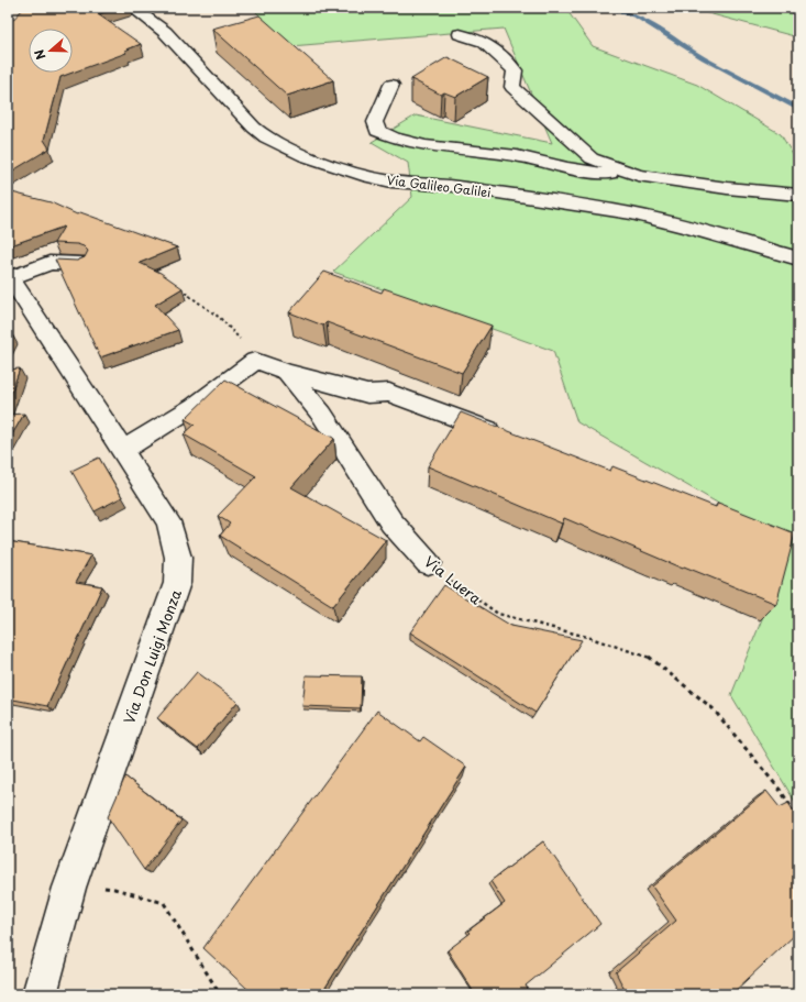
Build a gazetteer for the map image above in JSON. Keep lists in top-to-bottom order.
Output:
{
  "streets": {
    "street": ["Via Galileo Galilei", "Via Luera", "Via Don Luigi Monza"]
  },
  "north": "left"
}
